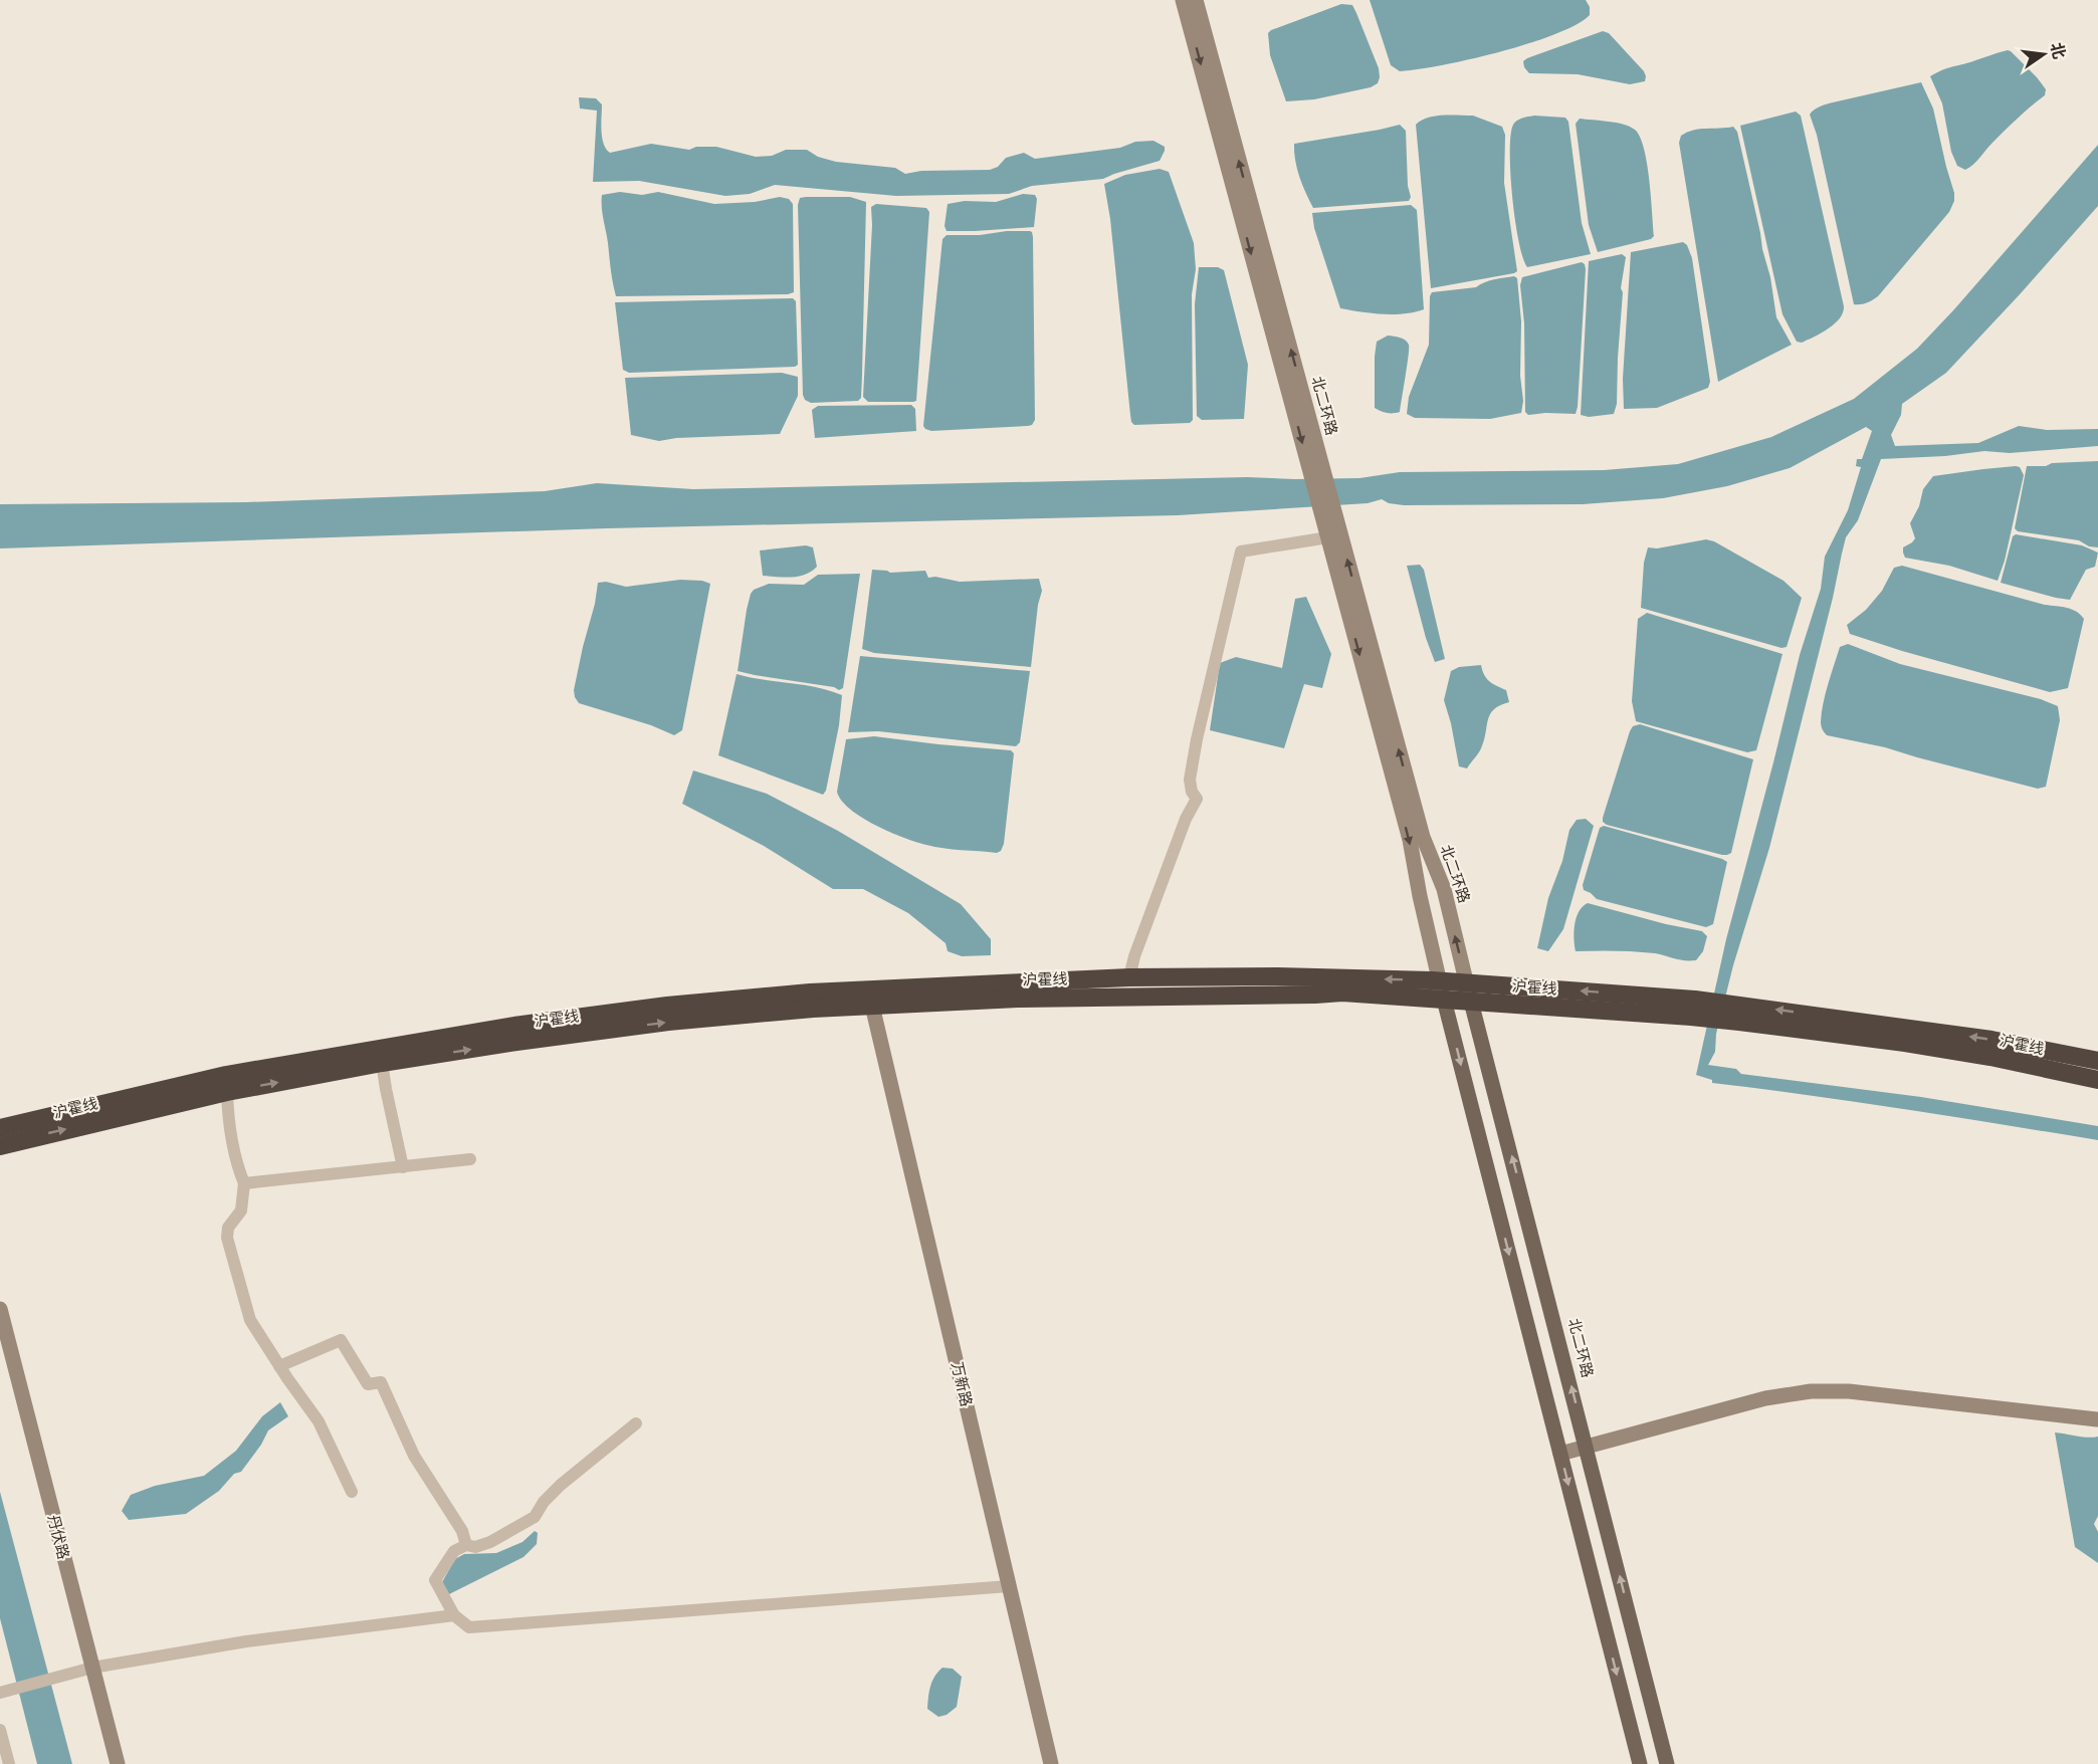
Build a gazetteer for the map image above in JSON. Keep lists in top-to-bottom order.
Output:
{
  "streets": {
    "highway": ["沪霍线"],
    "main road": ["北二环路", "万新路", "丹伏路"]
  },
  "crossings": [
    ["北二环路", "沪霍线"],
    ["沪霍线", "万新路"]
  ],
  "north": "right"
}
